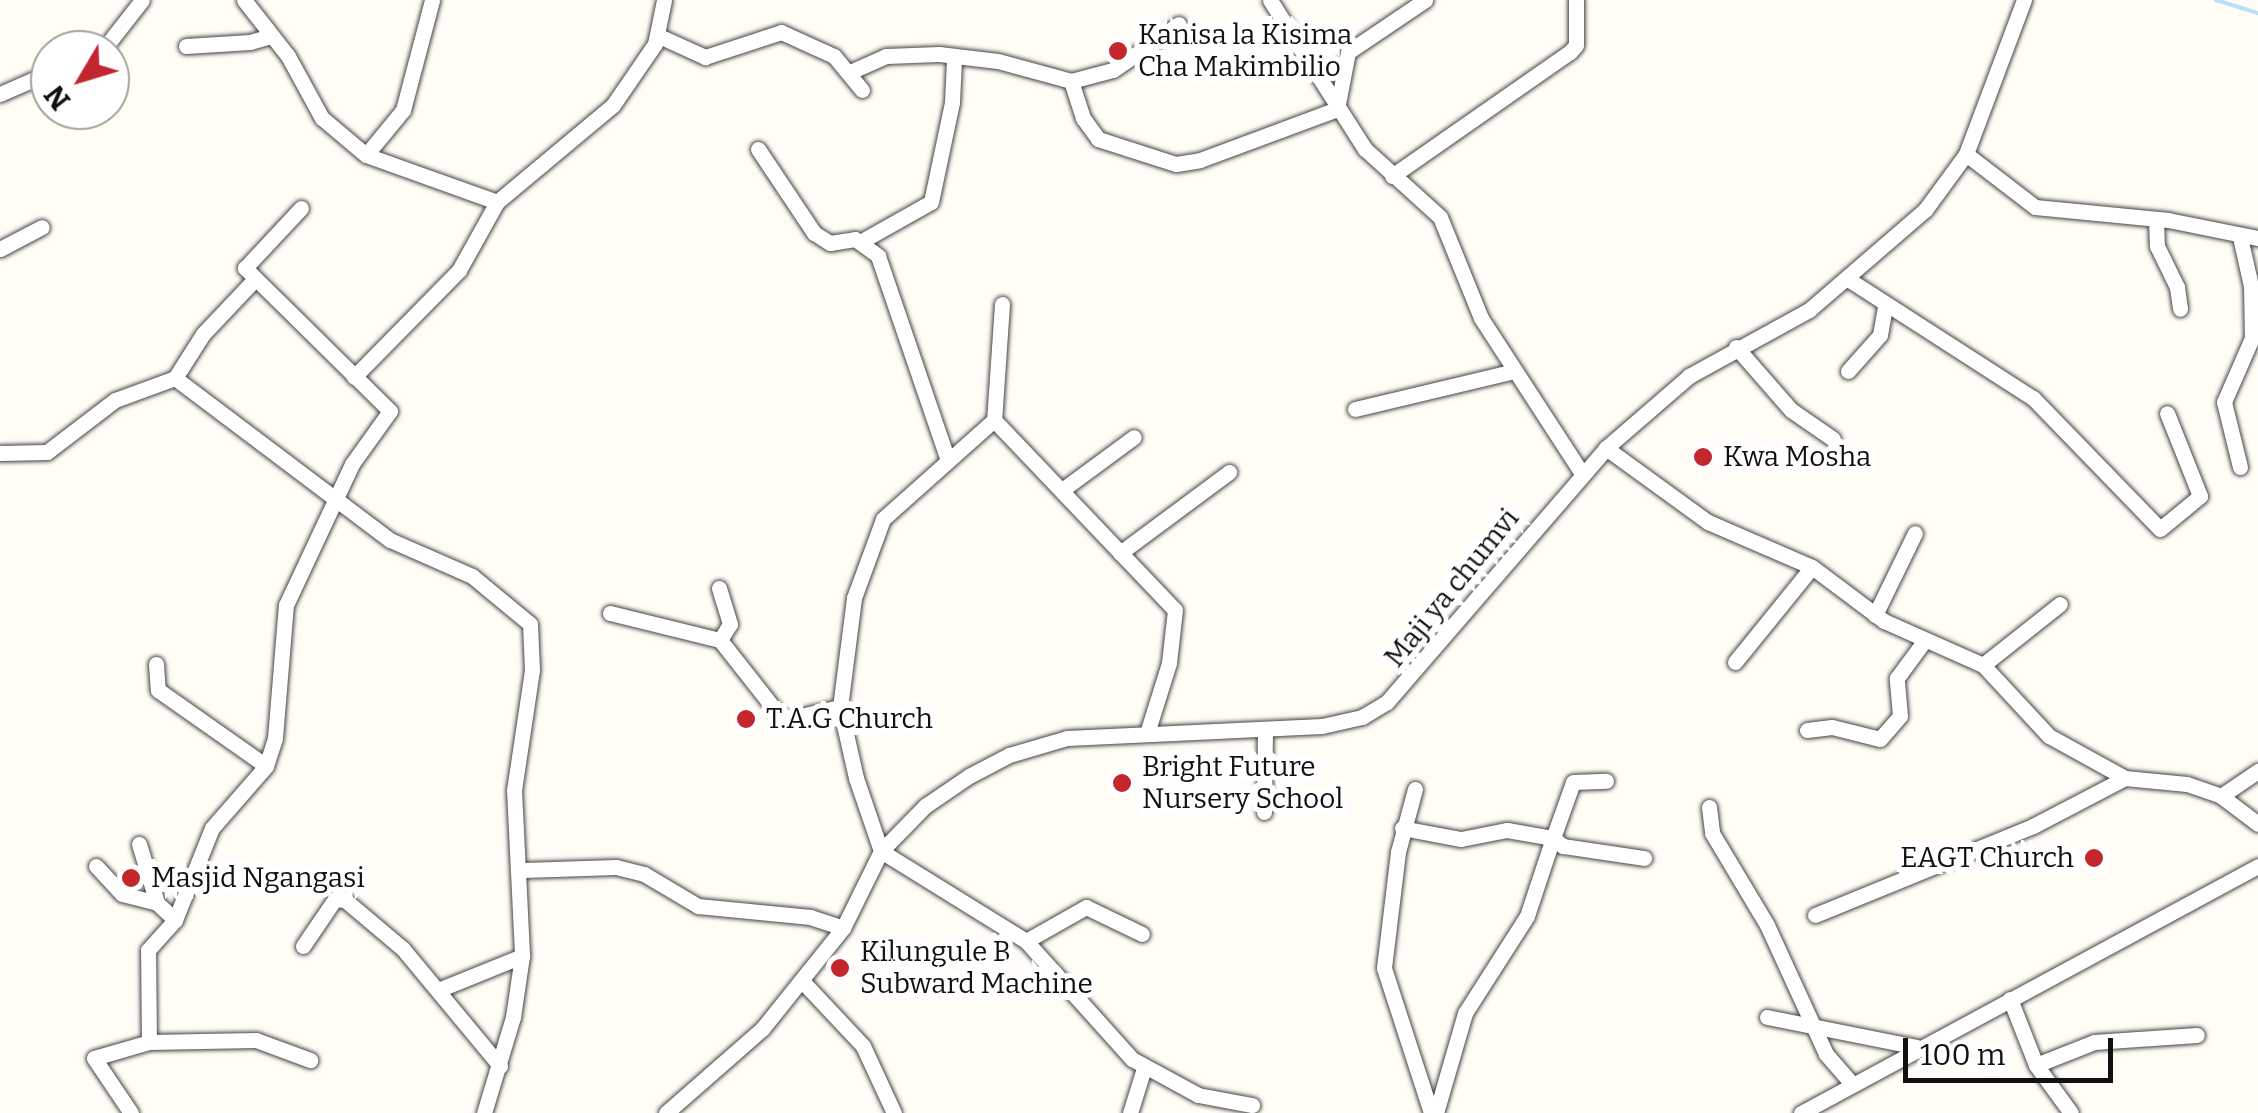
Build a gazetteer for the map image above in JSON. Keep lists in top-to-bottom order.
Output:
{
  "streets": {
    "street": ["Maji ya chumvi"]
  },
  "places": [
    "Kanisa la Kisima Cha Makimbilio",
    "Kwa Mosha",
    "T.A.G Church",
    "Bright Future Nursery School",
    "EAGT Church",
    "Masjid Ngangasi",
    "Kilungule B Subward Machine"
  ],
  "scale_bar": "100 m",
  "north": "bottom left"
}
